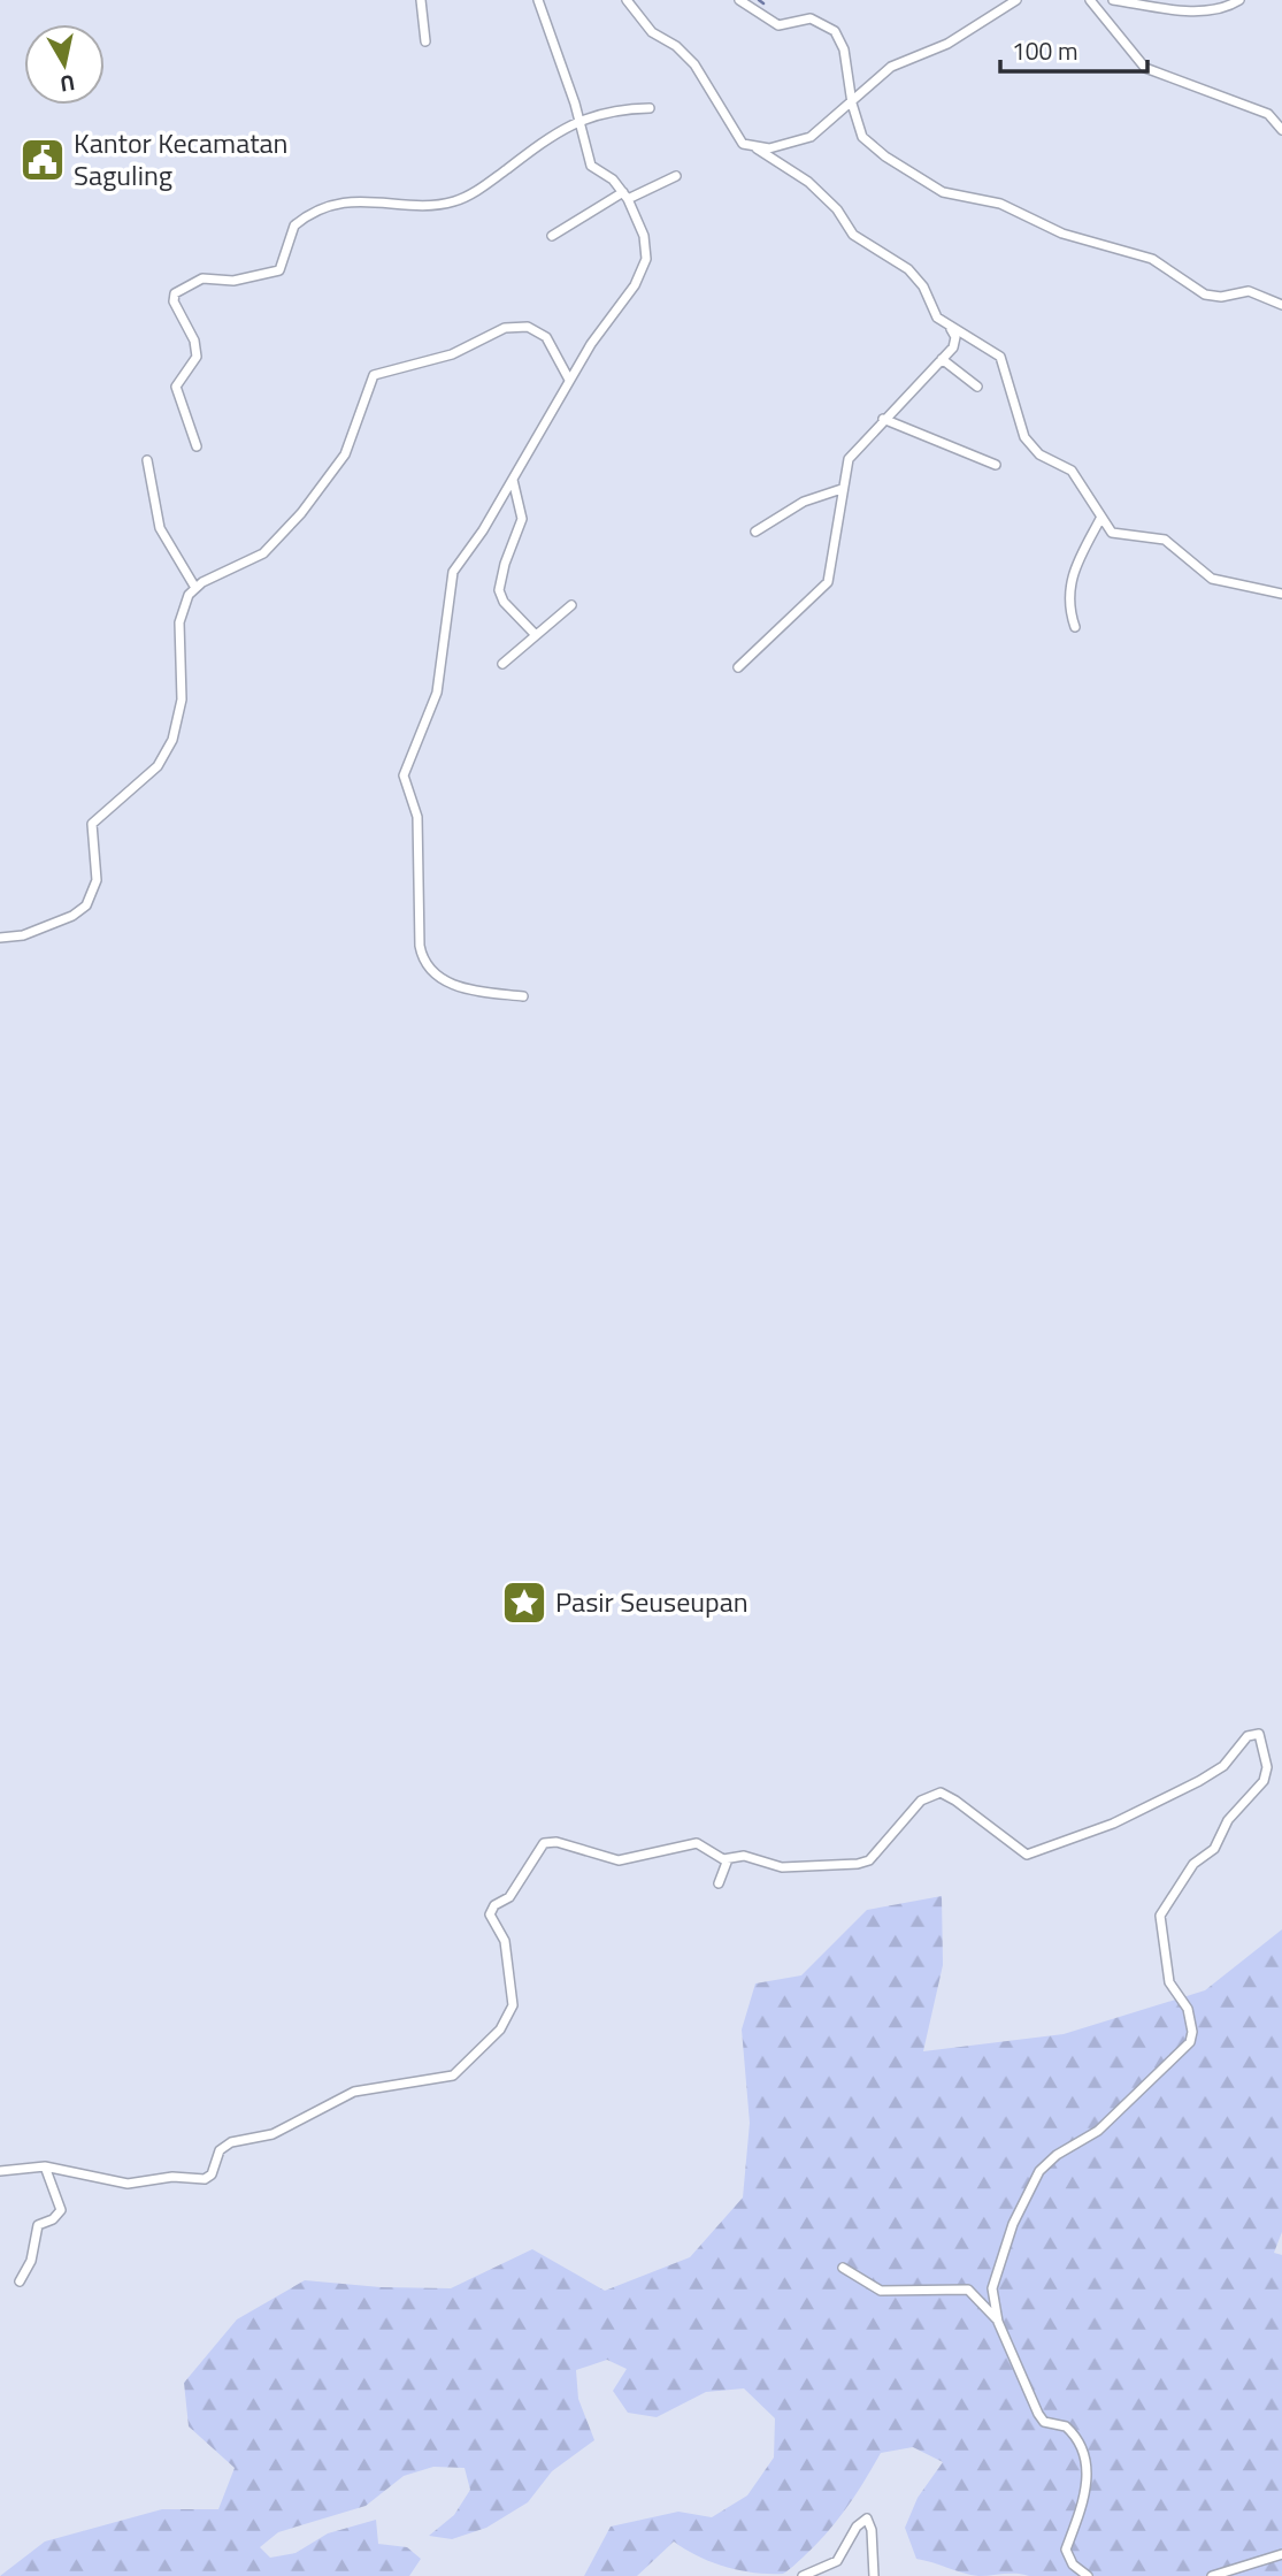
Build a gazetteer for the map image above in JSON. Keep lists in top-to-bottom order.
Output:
{
  "places": {
    "public building": ["Kantor Kecamatan Saguling"],
    "place": ["Pasir Seuseupan"]
  },
  "scale_bar": "100 m",
  "north": "bottom"
}
